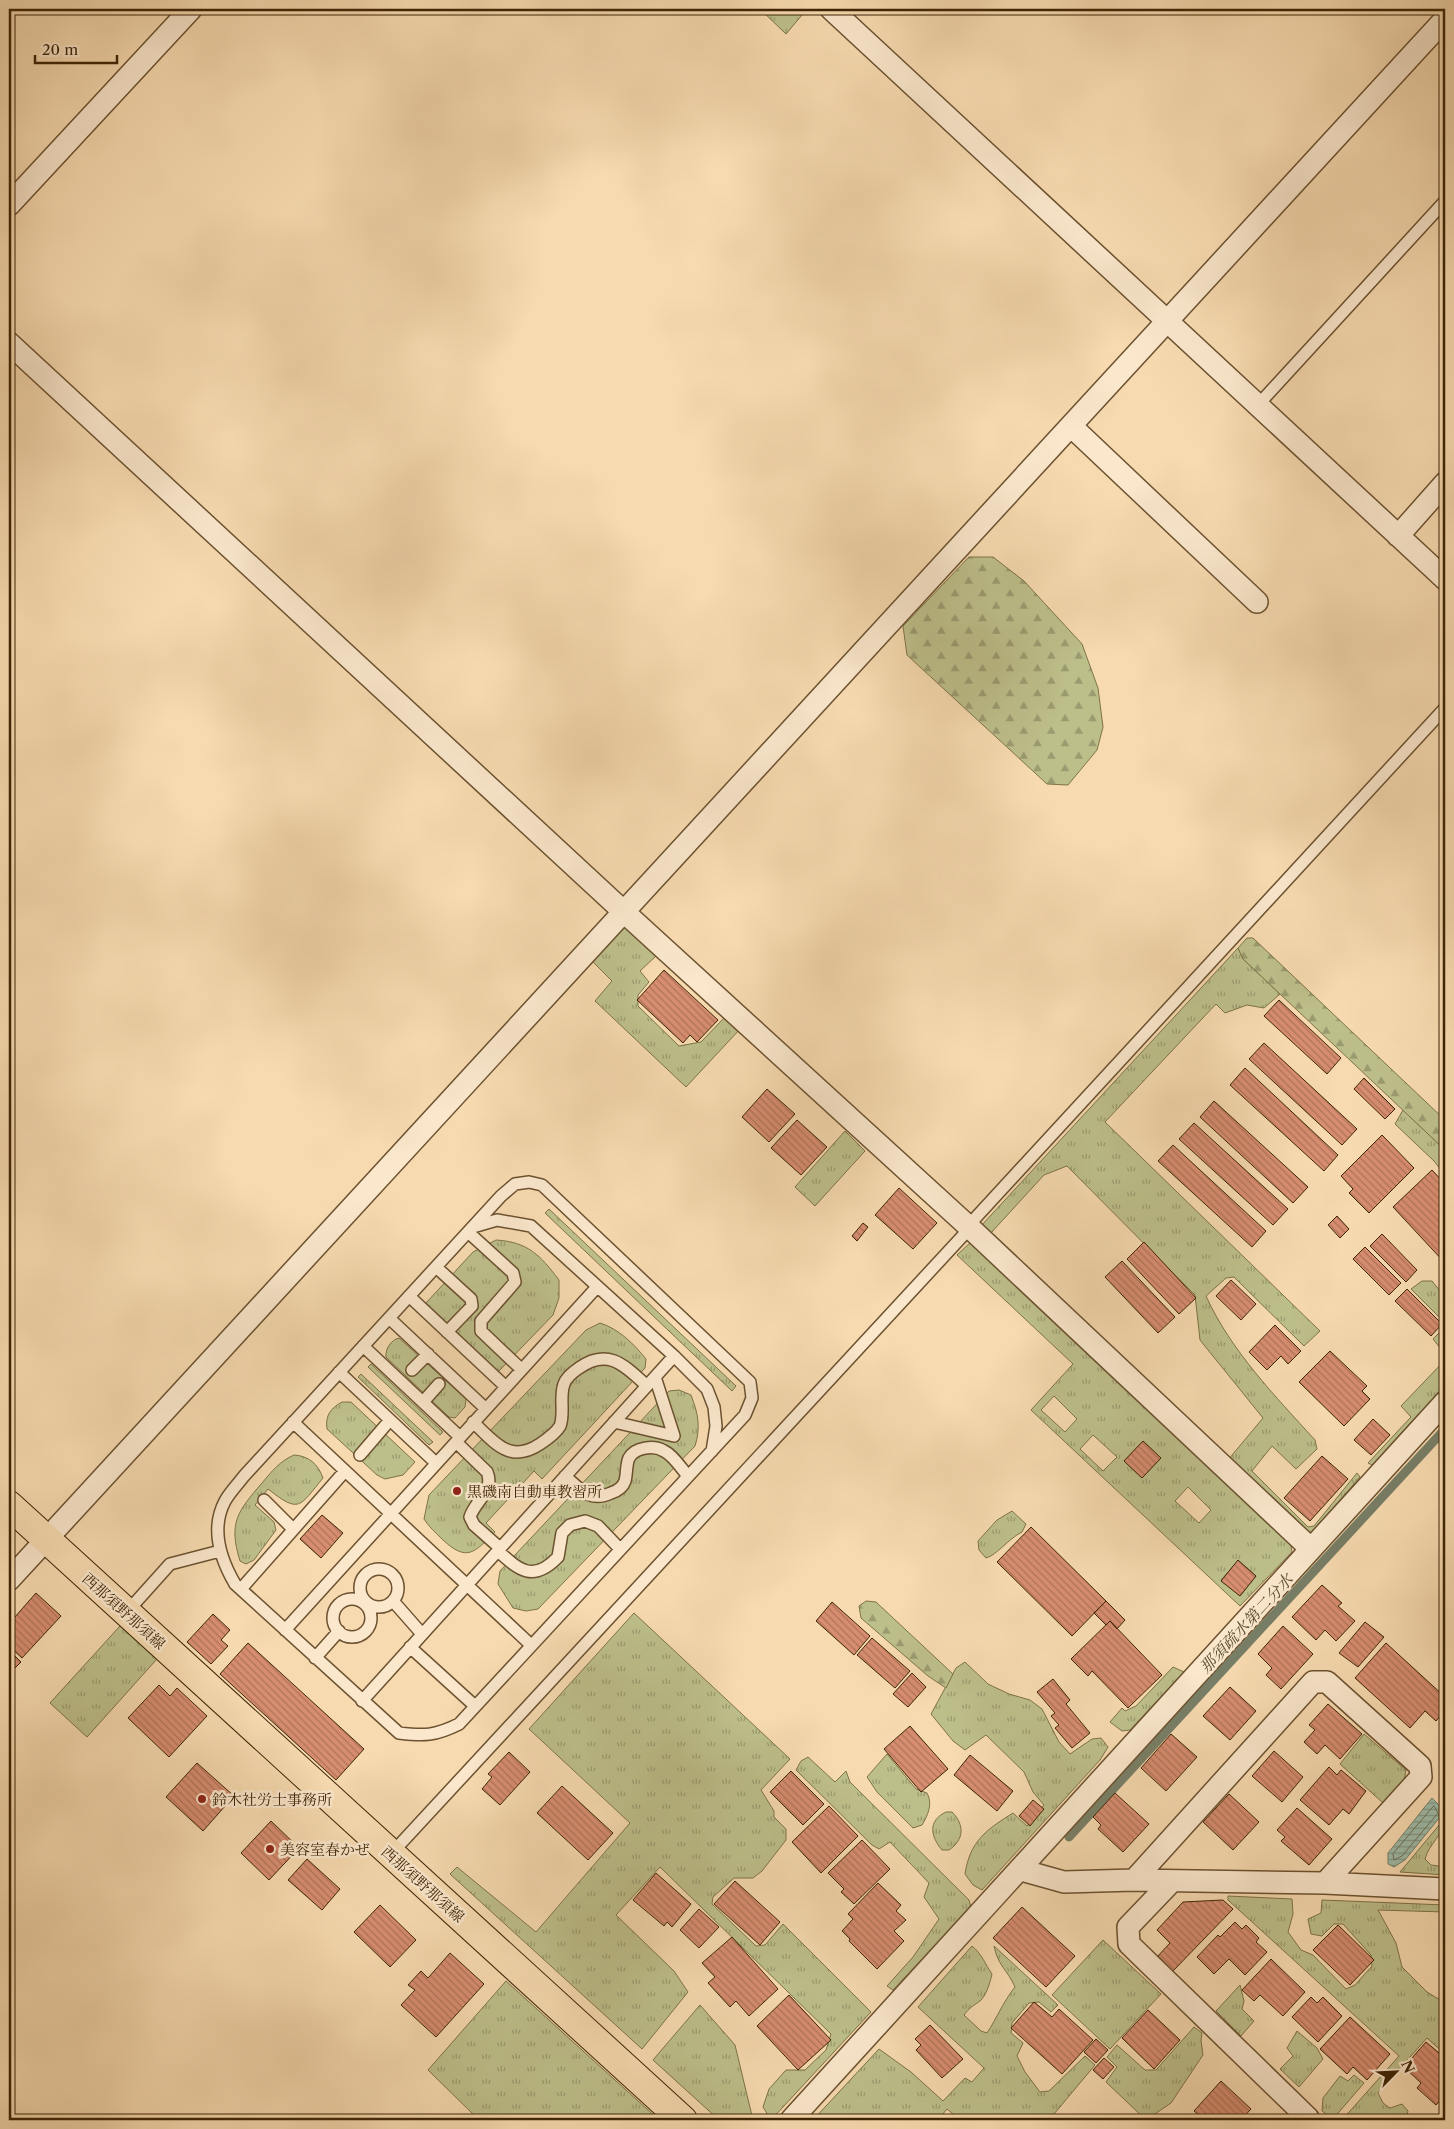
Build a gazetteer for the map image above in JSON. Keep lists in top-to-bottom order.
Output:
{
  "streets": {
    "main road": ["西那須野那須線"]
  },
  "water": ["那須疏水第二分水"],
  "places": ["黒磯南自動車教習所", "鈴木社労士事務所", "美容室春かぜ"],
  "scale_bar": "20 m",
  "north": "top right"
}
